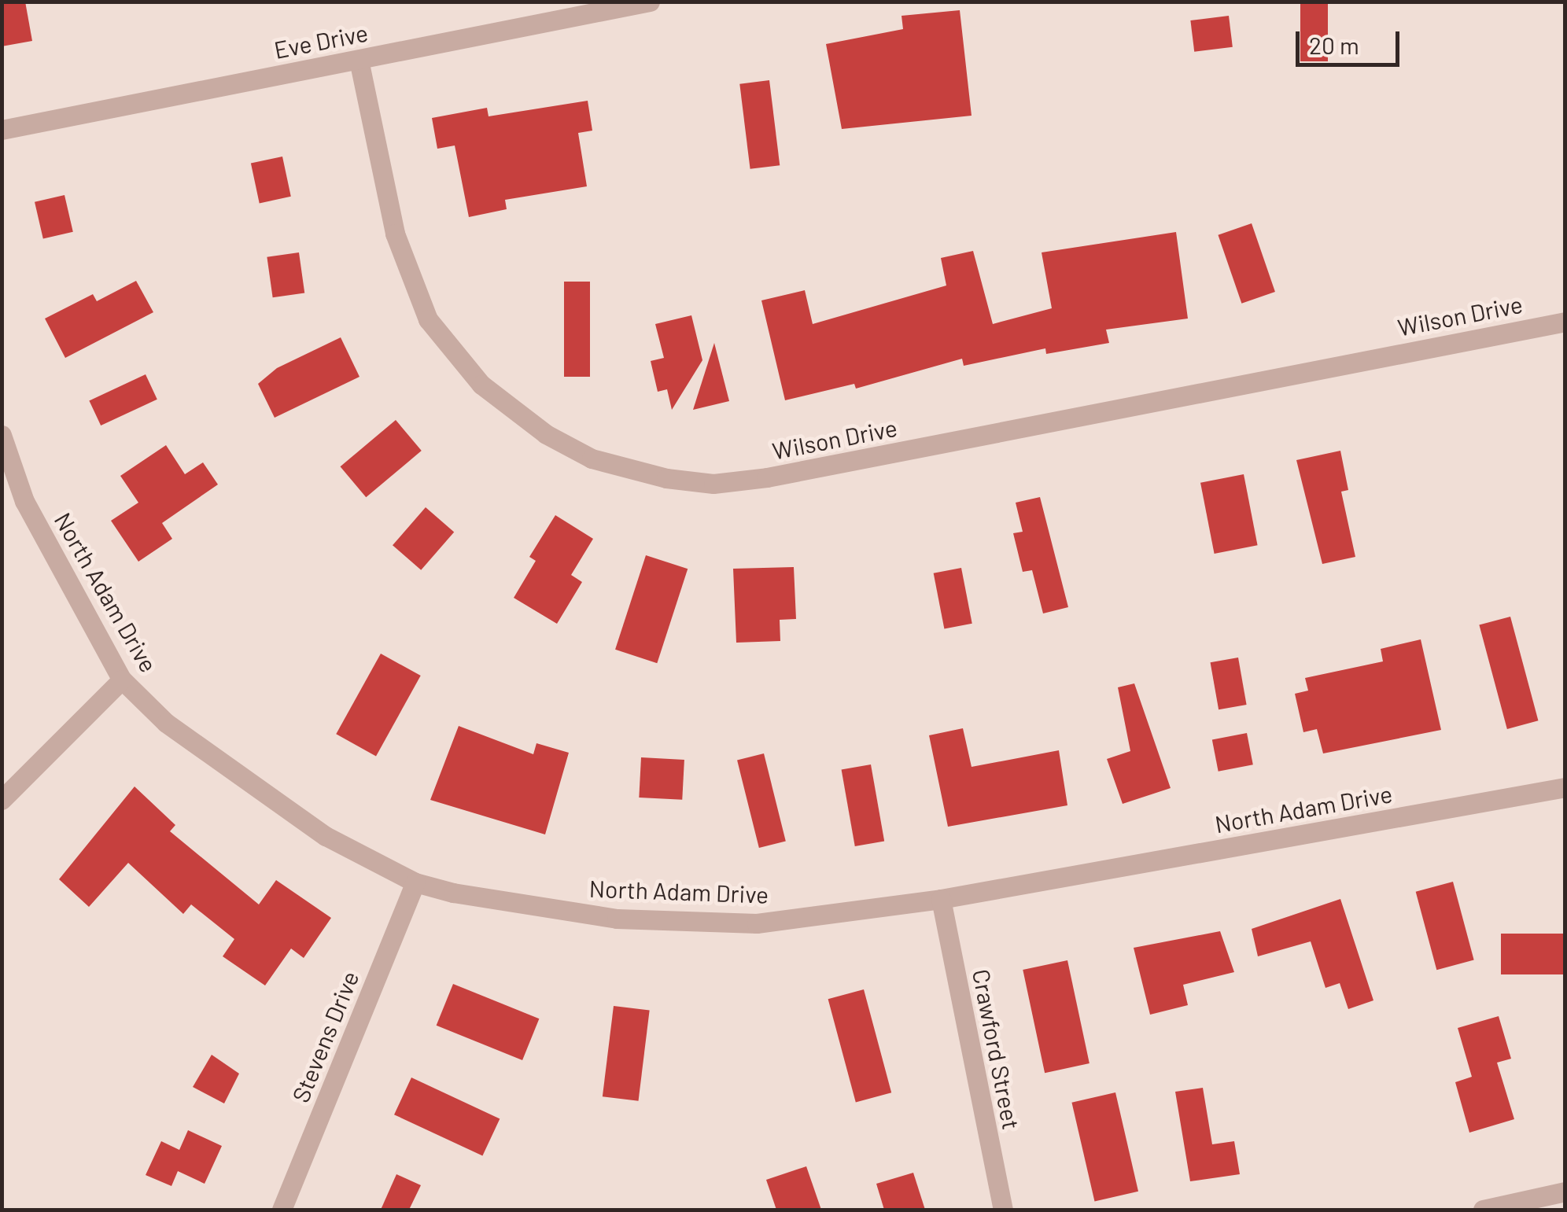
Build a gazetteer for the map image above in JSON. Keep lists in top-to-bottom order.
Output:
{
  "streets": {
    "street": [
      "Eve Drive",
      "Wilson Drive",
      "North Adam Drive",
      "Stevens Drive",
      "Crawford Street"
    ]
  },
  "crossings": [
    ["Eve Drive", "Wilson Drive"],
    ["North Adam Drive", "Stevens Drive"],
    ["North Adam Drive", "Crawford Street"]
  ],
  "scale_bar": "20 m"
}
